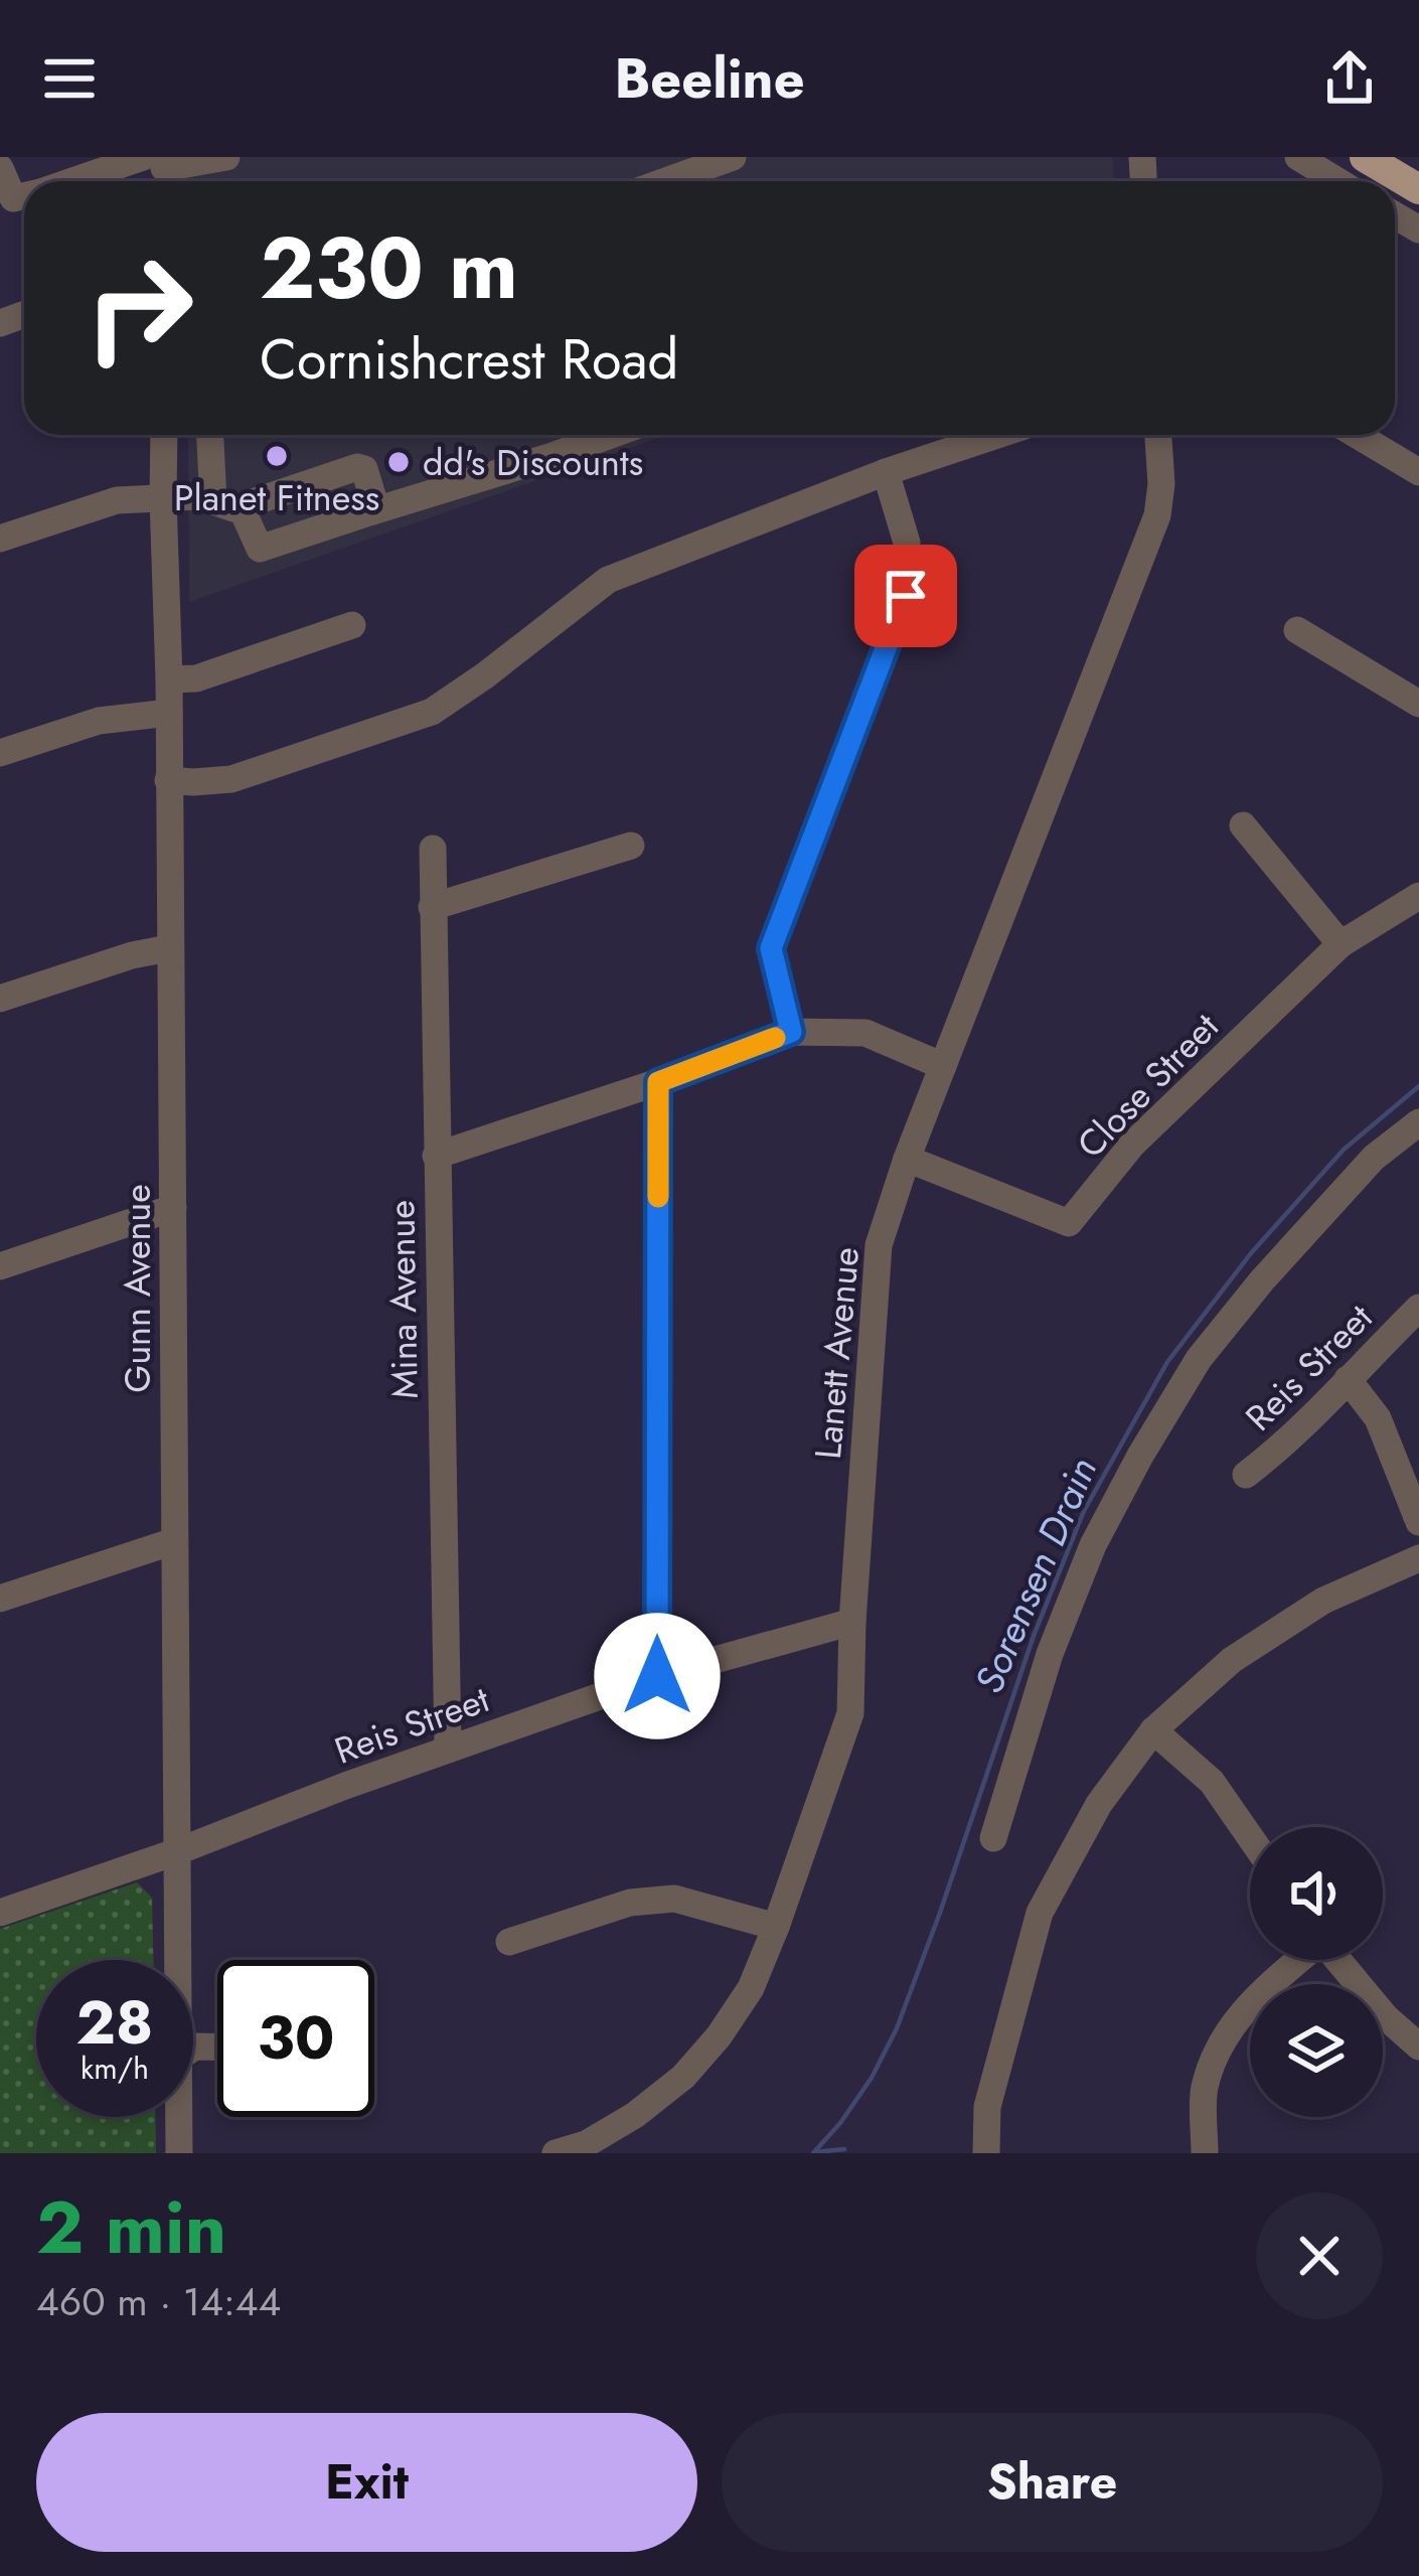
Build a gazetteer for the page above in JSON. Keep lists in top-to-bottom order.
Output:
{
  "streets": {
    "street": [
      "Close Street",
      "Gunn Avenue",
      "Mina Avenue",
      "Lanett Avenue",
      "Reis Street"
    ]
  },
  "crossings": [
    ["Close Street", "Lanett Avenue"],
    ["Gunn Avenue", "Reis Street"],
    ["Mina Avenue", "Reis Street"],
    ["Lanett Avenue", "Reis Street"]
  ],
  "water": ["Sorensen Drain"],
  "places": ["Planet Fitness", "dd's Discounts"],
  "page": {
    "header": "Beeline",
    "turn": ["230 m", "Cornishcrest Road"],
    "speed": "28 km/h",
    "limit": "30",
    "heading": ["2 min", "460 m · 14:44"],
    "buttons": ["Exit", "Share"]
  }
}
